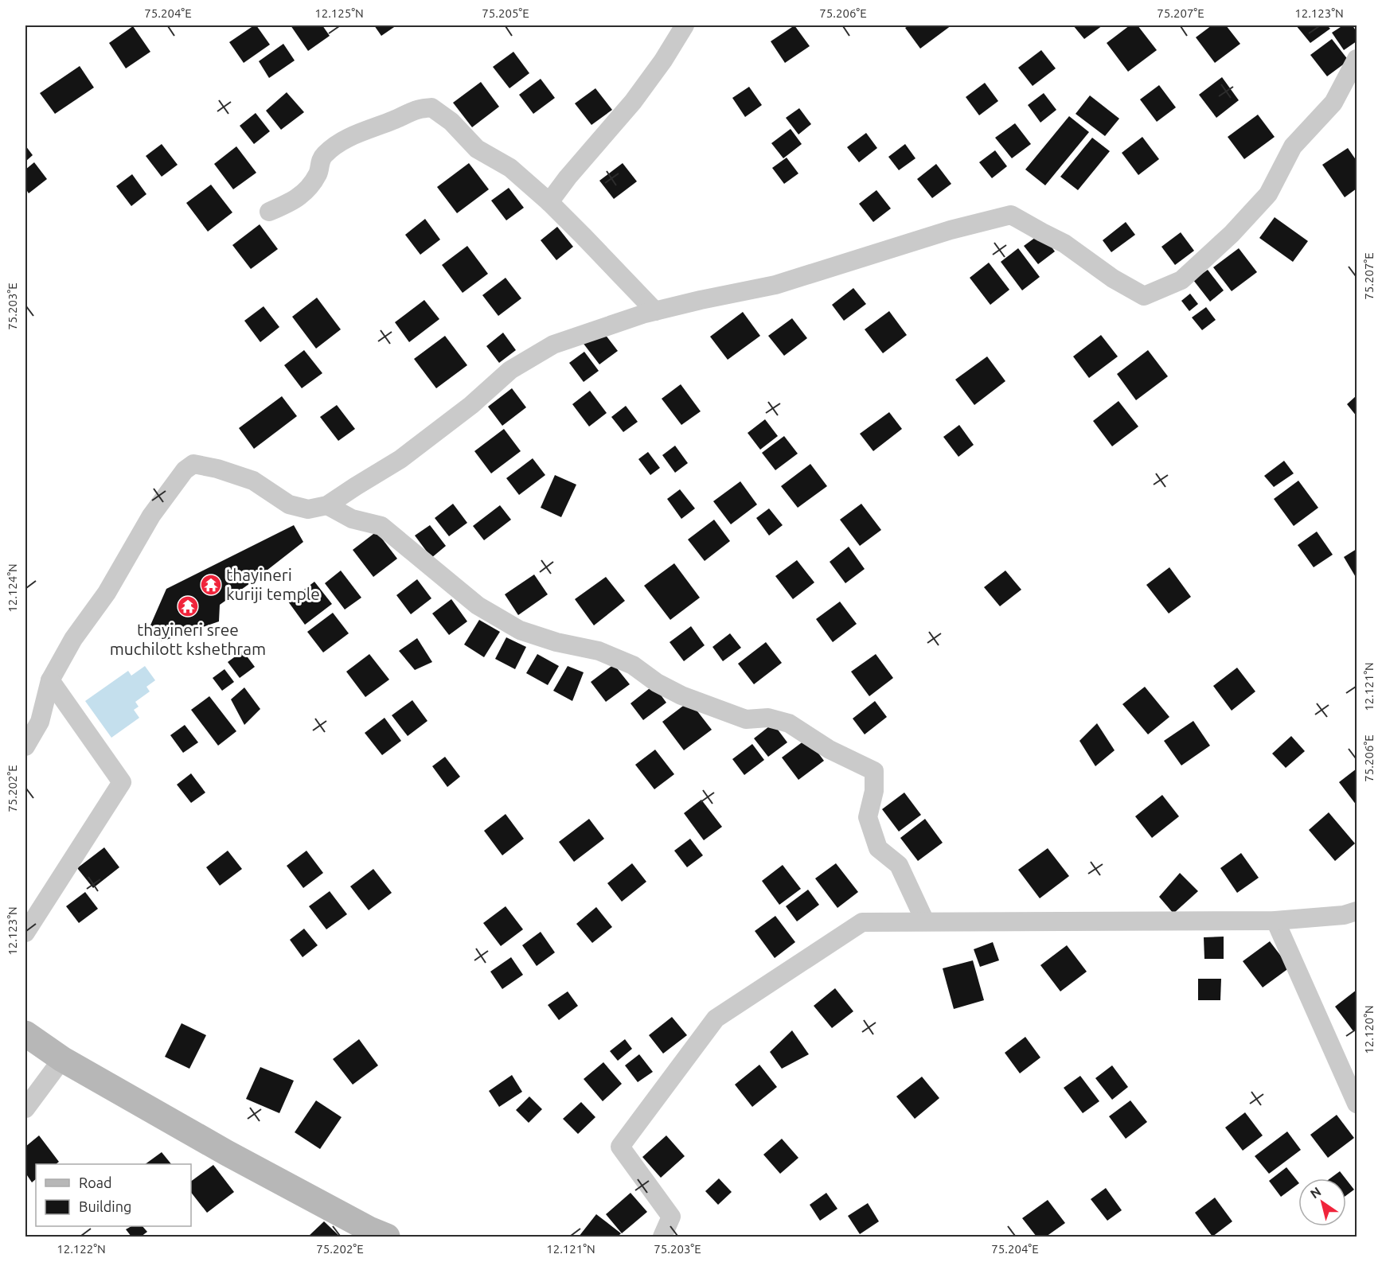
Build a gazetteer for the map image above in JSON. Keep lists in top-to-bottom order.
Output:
{
  "places": {
    "temple": ["thayineri kuriji temple", "thayineri sree muchilott kshethram"]
  },
  "legend": ["Road", "Building"],
  "north": "top left",
  "coordinates": [
    "75.204°E",
    "12.125°N",
    "75.205°E",
    "75.206°E",
    "75.207°E",
    "12.123°N",
    "75.203°E",
    "12.124°N",
    "12.121°N",
    "75.202°E",
    "12.120°N",
    "12.122°N"
  ]
}
